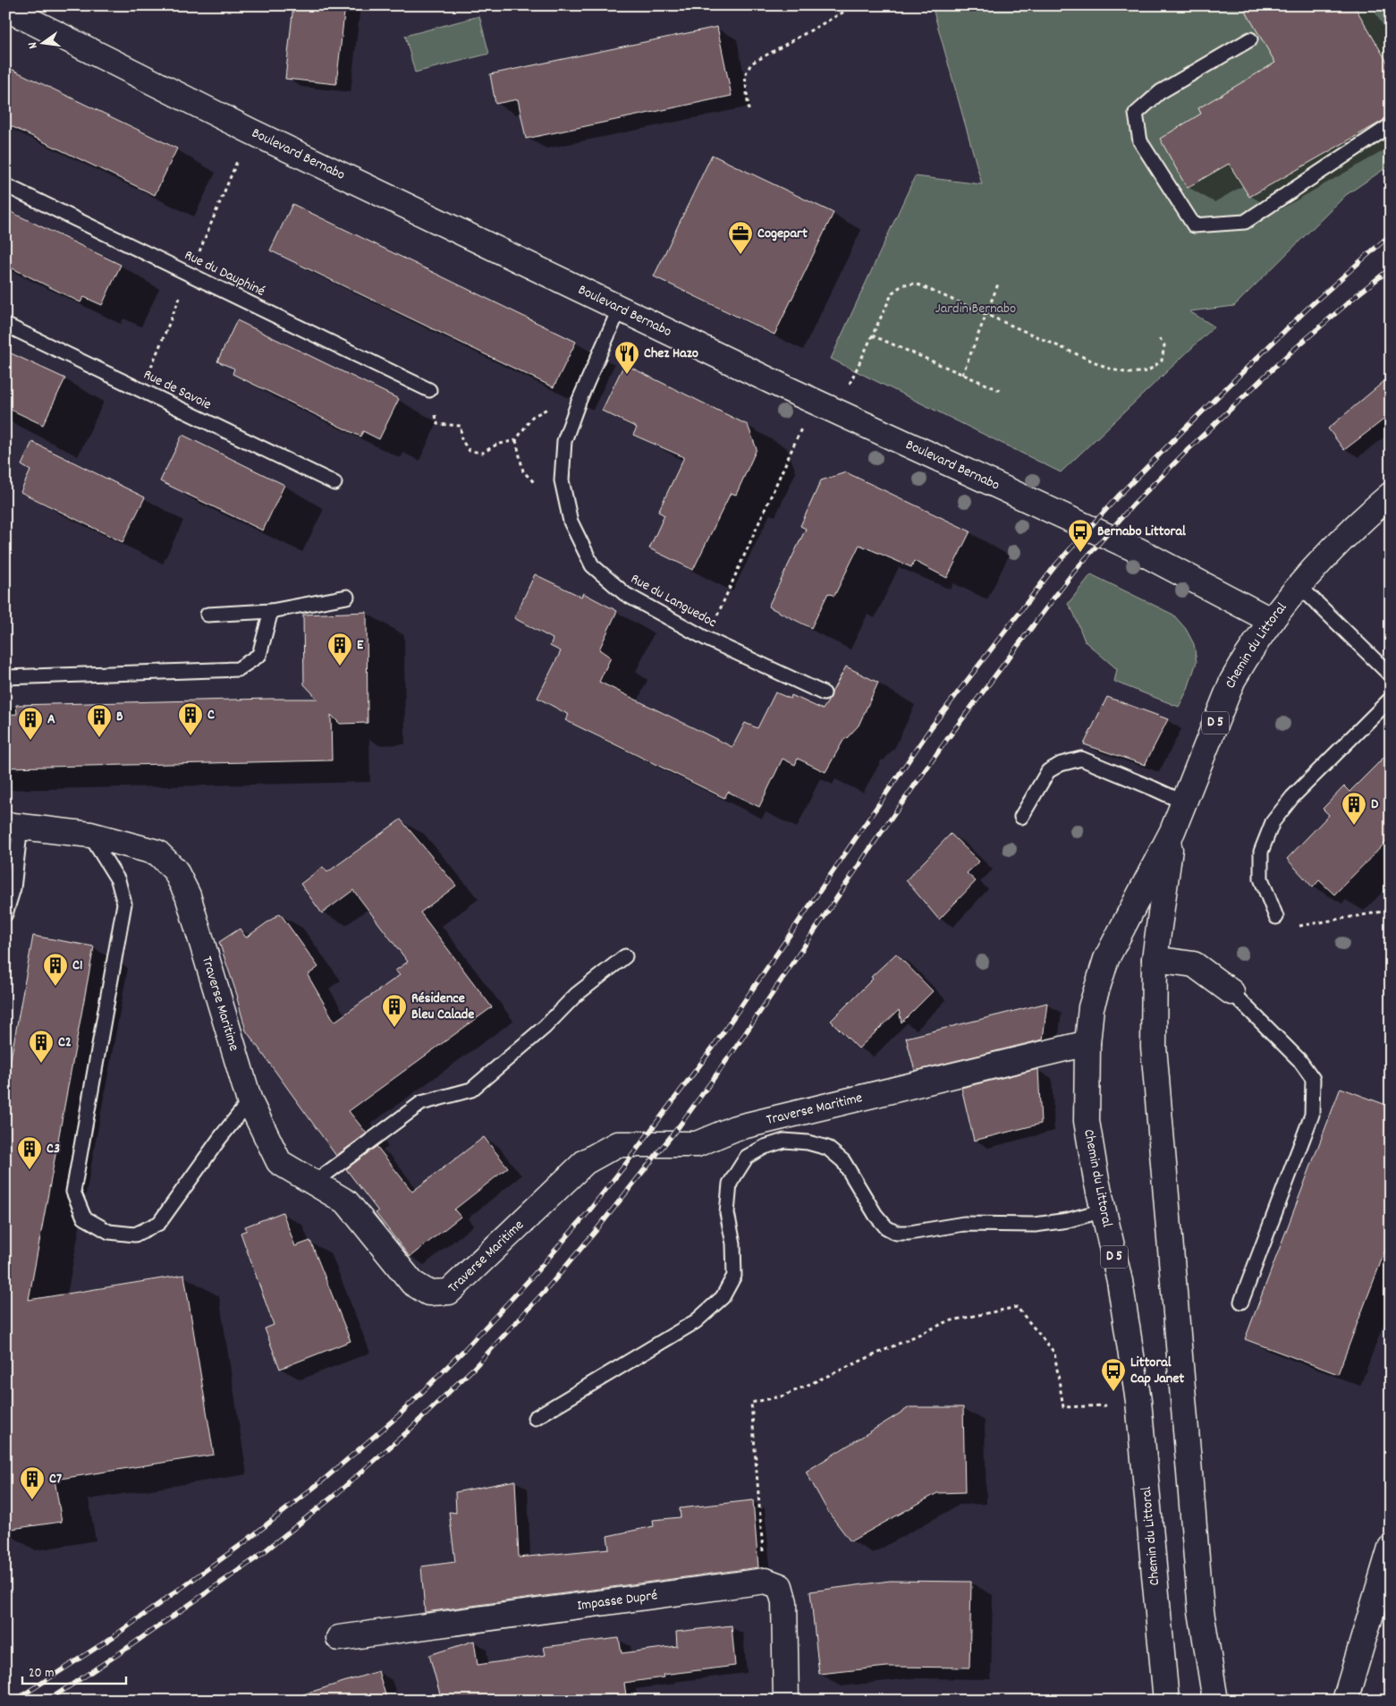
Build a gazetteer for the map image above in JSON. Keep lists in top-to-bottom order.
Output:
{
  "streets": {
    "main road": [
      "Boulevard Bernabo",
      "Chemin du Littoral",
      "D 5",
      "Traverse Maritime",
      "Impasse Dupré"
    ],
    "lane": ["Rue du Dauphiné", "Rue de Savoie", "Rue du Languedoc"]
  },
  "crossings": [
    ["Boulevard Bernabo", "Rue du Languedoc"],
    ["Boulevard Bernabo", "Chemin du Littoral"],
    ["Chemin du Littoral", "Traverse Maritime"]
  ],
  "parks": ["Jardin Bernabo"],
  "places": {
    "office": ["Cogepart"],
    "restaurant": ["Chez Hazo"],
    "bus stop": ["Bernabo Littoral", "Littoral Cap Janet"],
    "building": [
      "E",
      "C",
      "B",
      "A",
      "D",
      "C1",
      "Résidence Bleu Calade",
      "C2",
      "C3",
      "C7"
    ]
  },
  "scale_bar": "20 m",
  "north": "left"
}
